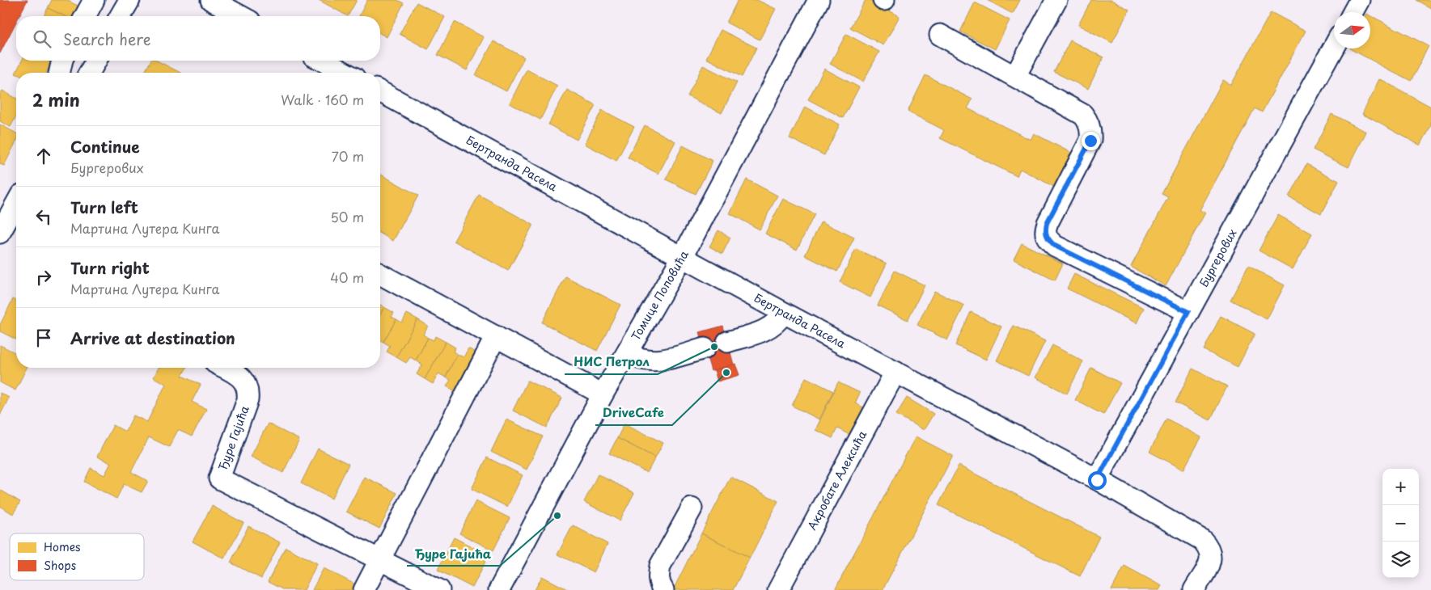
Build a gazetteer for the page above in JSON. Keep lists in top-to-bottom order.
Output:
{
  "streets": {
    "street": [
      "Бертранда Расела",
      "Бургерових",
      "Томице Поповића",
      "Ђуре Гајића",
      "Акробате Алексића"
    ]
  },
  "crossings": [
    ["Бертранда Расела", "Бургерових"],
    ["Бертранда Расела", "Томице Поповића"],
    ["Бертранда Расела", "Акробате Алексића"]
  ],
  "places": ["НИС Петрол", "DriveCafe", "Ђуре Гајића"],
  "legend": ["Homes", "Shops"],
  "north": "right",
  "page": {
    "search": "Search here",
    "heading": ["2 min", "Walk · 160 m"],
    "list": [
      ["Continue", "Бургерових", "70 m"],
      ["Turn left", "Мартина Лутера Кинга", "50 m"],
      ["Turn right", "Мартина Лутера Кинга", "40 m"],
      "Arrive at destination"
    ],
    "map_buttons": ["+", "−"]
  }
}
